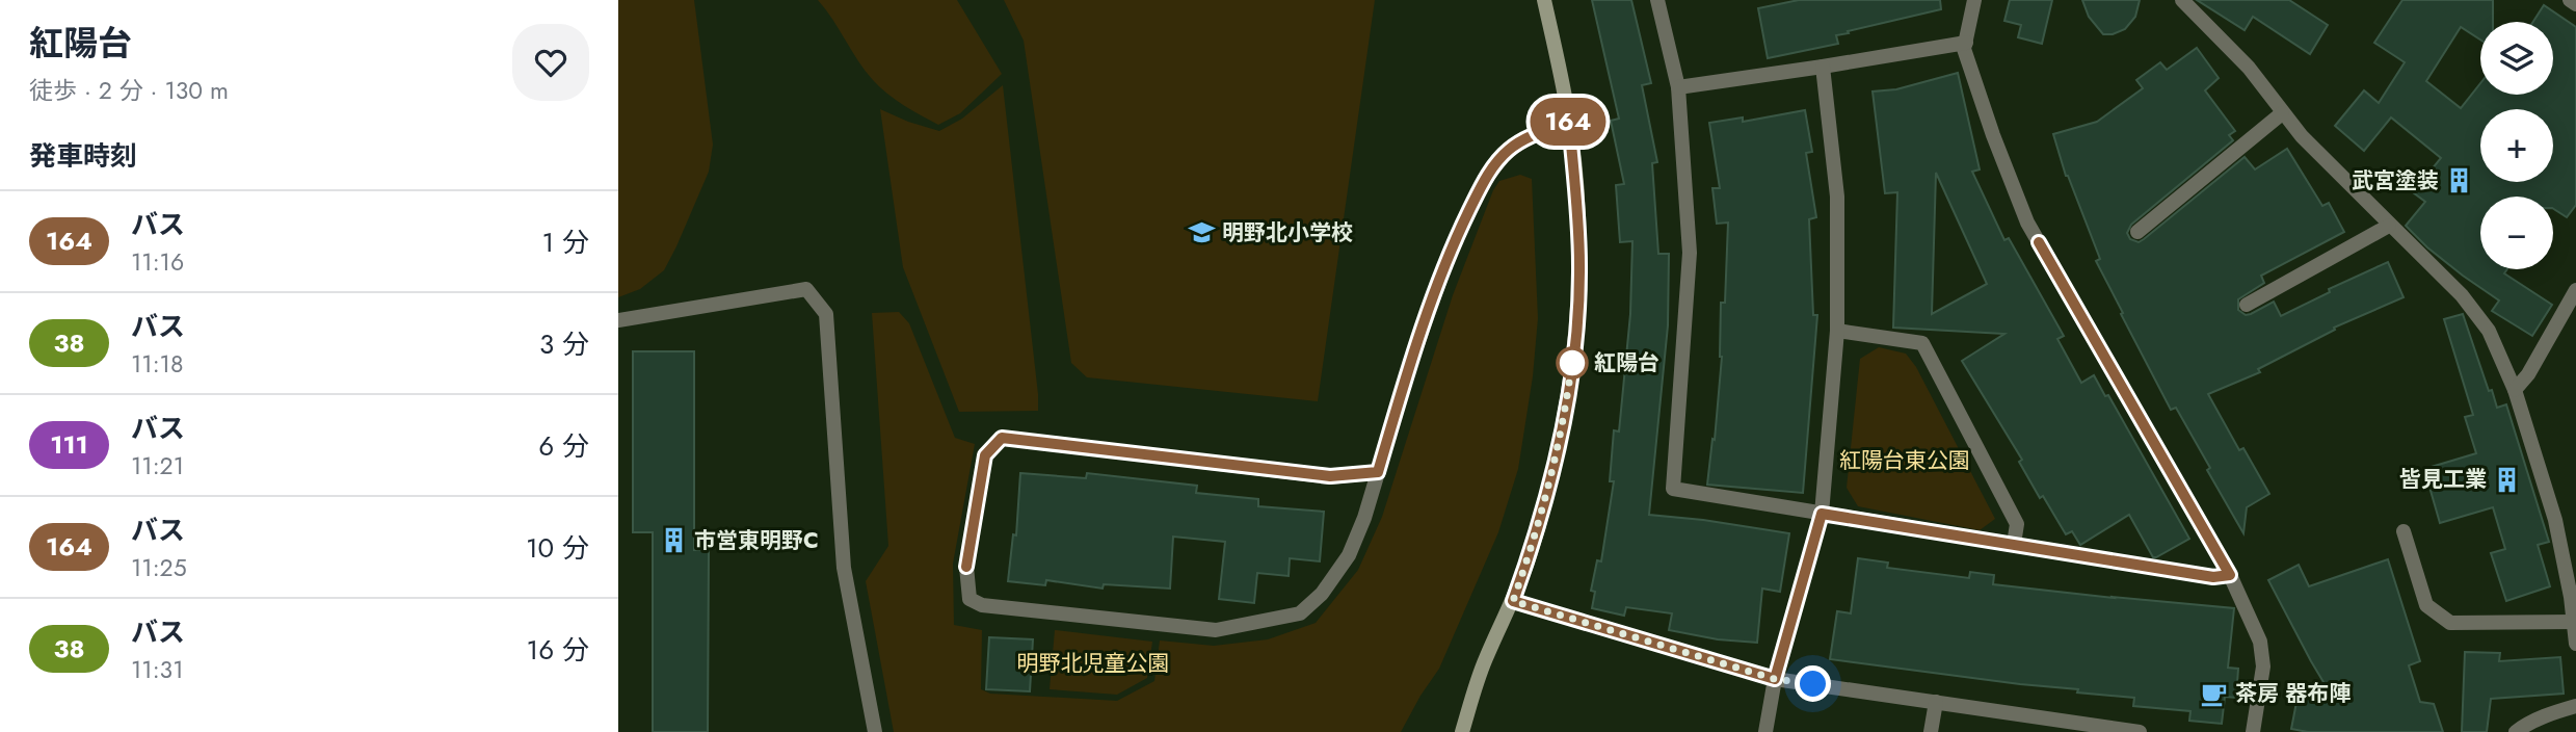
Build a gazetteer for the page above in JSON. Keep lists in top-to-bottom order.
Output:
{
  "parks": ["紅陽台東公園", "明野北児童公園"],
  "places": {
    "building": ["武宮塗装", "皆見工業", "市営東明野C"],
    "school or university": ["明野北小学校"],
    "other": ["紅陽台"],
    "cafe": ["茶房 器布陣"]
  },
  "lines": ["bus line 164"],
  "page": {
    "heading": [
      ["紅陽台", "徒歩 · 2 分 · 130 m"],
      "発車時刻"
    ],
    "on_map": "164",
    "map_buttons": ["+", "−"],
    "list": [
      {
        "mark": "164",
        "name": "バス",
        "note": "11:16",
        "value": "1 分"
      },
      {
        "mark": "38",
        "name": "バス",
        "note": "11:18",
        "value": "3 分"
      },
      {
        "mark": "111",
        "name": "バス",
        "note": "11:21",
        "value": "6 分"
      },
      {
        "mark": "164",
        "name": "バス",
        "note": "11:25",
        "value": "10 分"
      },
      {
        "mark": "38",
        "name": "バス",
        "note": "11:31",
        "value": "16 分"
      }
    ]
  }
}
